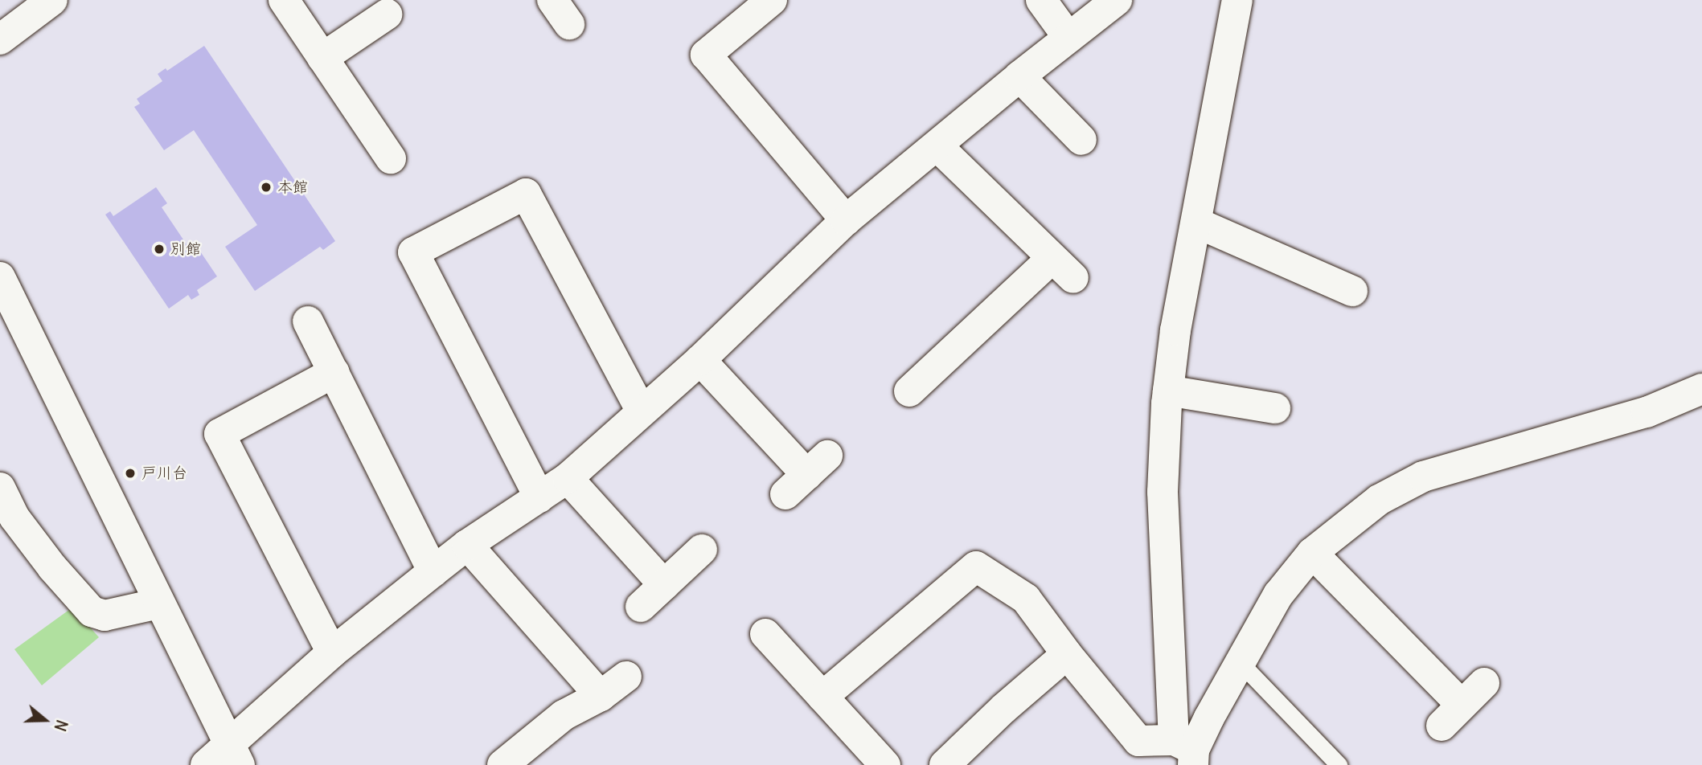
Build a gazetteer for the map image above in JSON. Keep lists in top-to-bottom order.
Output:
{
  "places": ["本館", "別館", "戸川台"],
  "north": "right"
}
